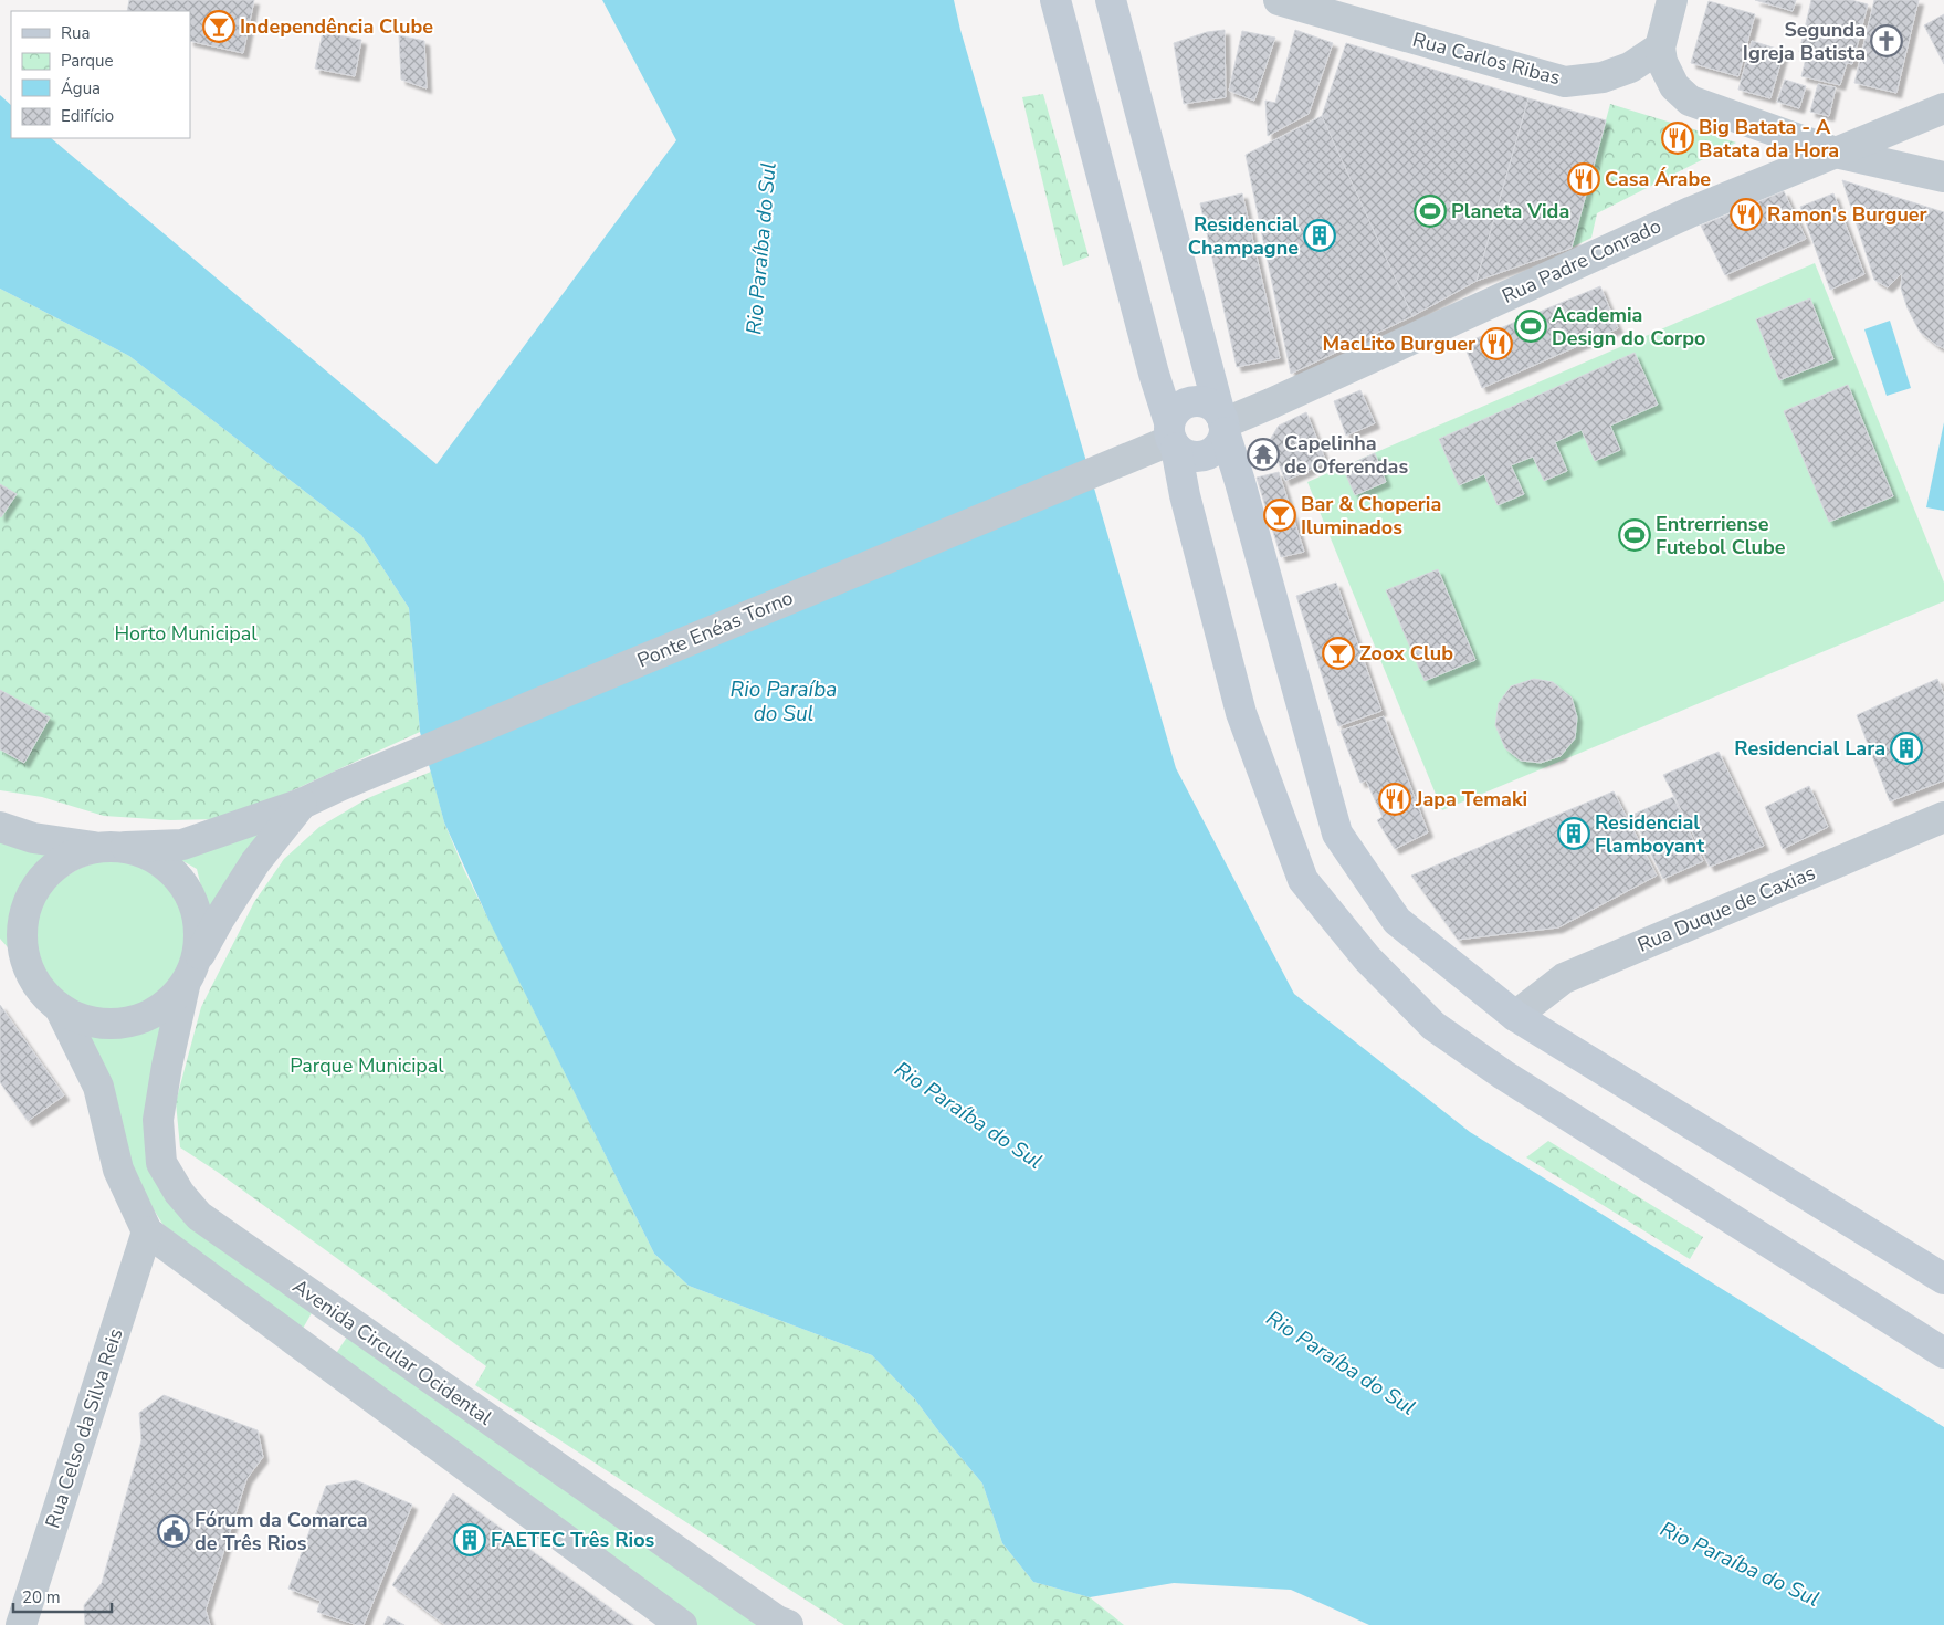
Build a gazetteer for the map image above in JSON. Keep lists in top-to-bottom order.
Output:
{
  "streets": {
    "street": [
      "Rua Carlos Ribas",
      "Rua Padre Conrado",
      "Ponte Enéas Torno",
      "Rua Duque de Caxias",
      "Avenida Circular Ocidental",
      "Rua Celso da Silva Reis"
    ]
  },
  "crossings": [
    ["Rua Padre Conrado", "Ponte Enéas Torno"],
    ["Ponte Enéas Torno", "Avenida Circular Ocidental"]
  ],
  "water": ["Rio Paraíba do Sul"],
  "parks": ["Horto Municipal", "Parque Municipal"],
  "places": {
    "bar": ["Independência Clube", "Bar & Choperia Iluminados", "Zoox Club"],
    "church": ["Segunda Igreja Batista"],
    "restaurant": [
      "Big Batata - A Batata da Hora",
      "Casa Árabe",
      "Ramon's Burguer",
      "MacLito Burguer",
      "Japa Temaki"
    ],
    "sports": ["Planeta Vida", "Academia Design do Corpo", "Entrerriense Futebol Clube"],
    "building": [
      "Residencial Champagne",
      "Residencial Lara",
      "Residencial Flamboyant",
      "FAETEC Três Rios"
    ],
    "temple": ["Capelinha de Oferendas"],
    "public building": ["Fórum da Comarca de Três Rios"]
  },
  "legend": [
    "Rua",
    "Parque",
    "Água",
    "Edifício"
  ],
  "scale_bar": "20 m"
}
